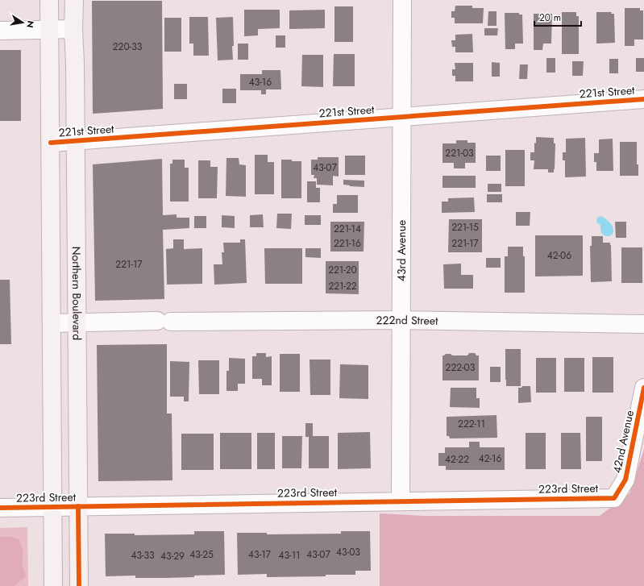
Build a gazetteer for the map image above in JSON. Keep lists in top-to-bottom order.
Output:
{
  "streets": {
    "main road": ["Northern Boulevard"],
    "street": [
      "221st Street",
      "43rd Avenue",
      "222nd Street",
      "42nd Avenue",
      "223rd Street"
    ]
  },
  "crossings": [
    ["221st Street", "43rd Avenue"],
    ["221st Street", "Northern Boulevard"],
    ["43rd Avenue", "222nd Street"],
    ["43rd Avenue", "223rd Street"],
    ["Northern Boulevard", "222nd Street"],
    ["Northern Boulevard", "223rd Street"],
    ["42nd Avenue", "223rd Street"]
  ],
  "house_numbers": [
    "220-33",
    "43-16",
    "221-03",
    "43-07",
    "221-15",
    "221-14",
    "221-16",
    "221-17",
    "42-06",
    "221-17",
    "221-20",
    "221-22",
    "222-03",
    "222-11",
    "42-16",
    "42-22",
    "43-03",
    "43-25",
    "43-17",
    "43-07",
    "43-33",
    "43-11",
    "43-29"
  ],
  "scale_bar": "20 m",
  "north": "right"
}
